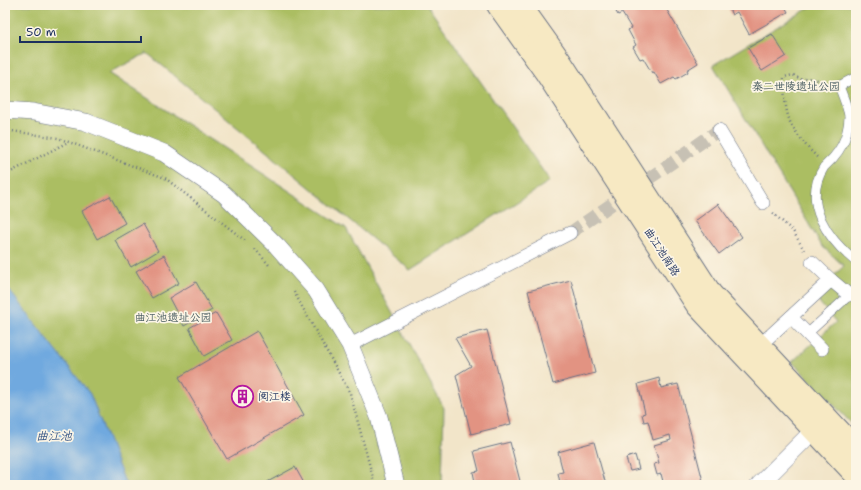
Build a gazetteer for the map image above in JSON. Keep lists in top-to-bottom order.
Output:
{
  "streets": {
    "main road": ["曲江池南路"]
  },
  "water": ["曲江池"],
  "parks": ["秦二世陵遗址公园", "曲江池遗址公园"],
  "places": {
    "building": ["阅江楼"]
  },
  "scale_bar": "50 m"
}
